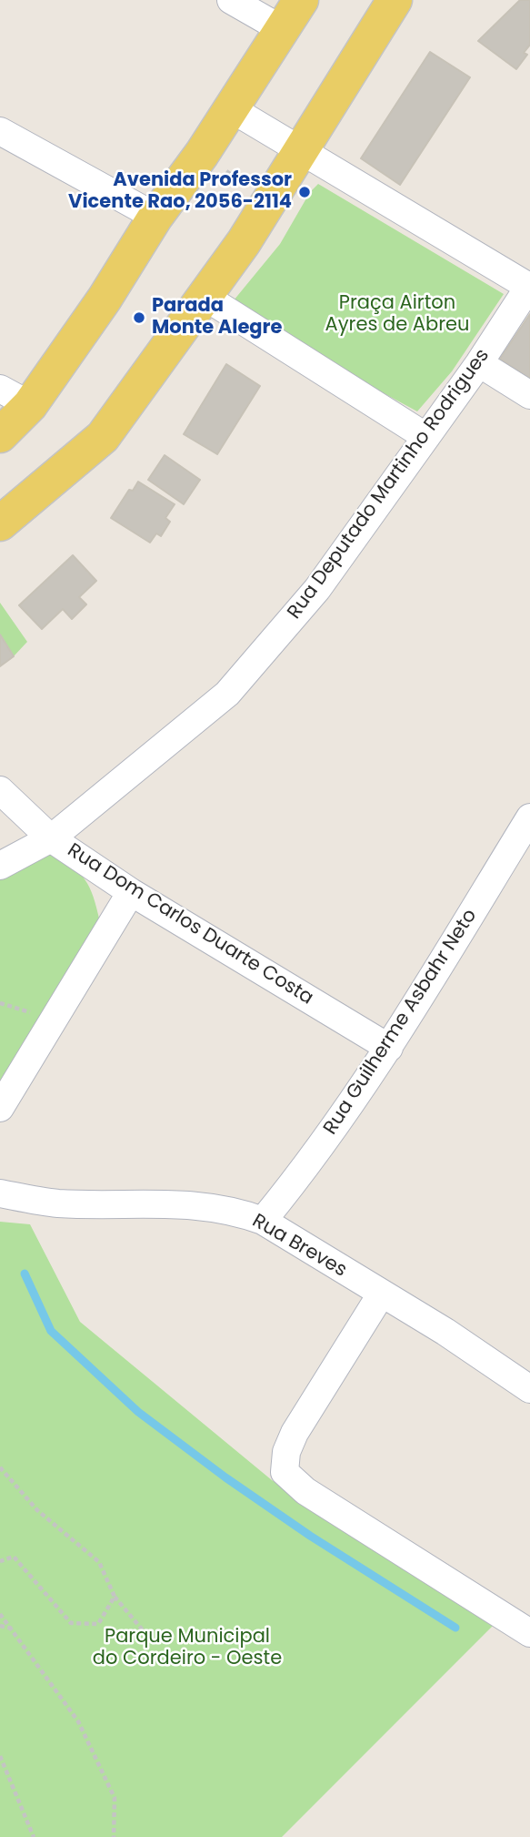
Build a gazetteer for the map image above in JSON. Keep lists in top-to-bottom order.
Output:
{
  "streets": {
    "street": [
      "Rua Deputado Martinho Rodrigues",
      "Rua Dom Carlos Duarte Costa",
      "Rua Guilherme Asbahr Neto",
      "Rua Breves"
    ]
  },
  "crossings": [
    ["Rua Deputado Martinho Rodrigues", "Rua Dom Carlos Duarte Costa"],
    ["Rua Dom Carlos Duarte Costa", "Rua Guilherme Asbahr Neto"],
    ["Rua Guilherme Asbahr Neto", "Rua Breves"]
  ],
  "parks": ["Praça Airton Ayres de Abreu", "Parque Municipal do Cordeiro - Oeste"],
  "places": ["Avenida Professor Vicente Rao, 2056-2114", "Parada Monte Alegre"]
}
